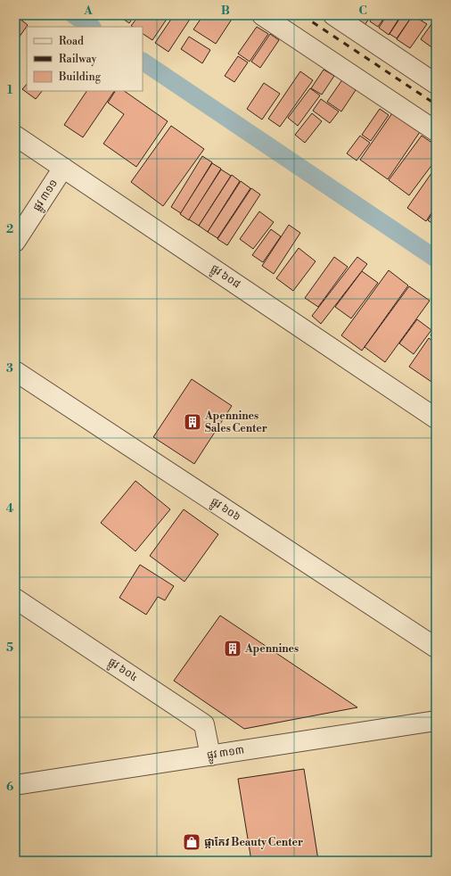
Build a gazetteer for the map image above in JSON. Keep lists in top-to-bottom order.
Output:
{
  "streets": {
    "street": [
      "ផ្លូវ ៣១១",
      "ផ្លូវ ៦០៨",
      "ផ្លូវ ៦០៦",
      "ផ្លូវ ៦០៤",
      "ផ្លូវ ៣១៣"
    ]
  },
  "crossings": [
    ["ផ្លូវ ៣១១", "ផ្លូវ ៦០៨"],
    ["ផ្លូវ ៦០៤", "ផ្លូវ ៣១៣"]
  ],
  "places": {
    "building": ["Apennines Sales Center", "Apennines"],
    "shop": ["ផ្កាកែវ Beauty Center"]
  },
  "legend": ["Road", "Railway", "Building"],
  "grid": {
    "columns": ["A", "B", "C"],
    "rows": [
      "1",
      "2",
      "3",
      "4",
      "5",
      "6"
    ]
  }
}
